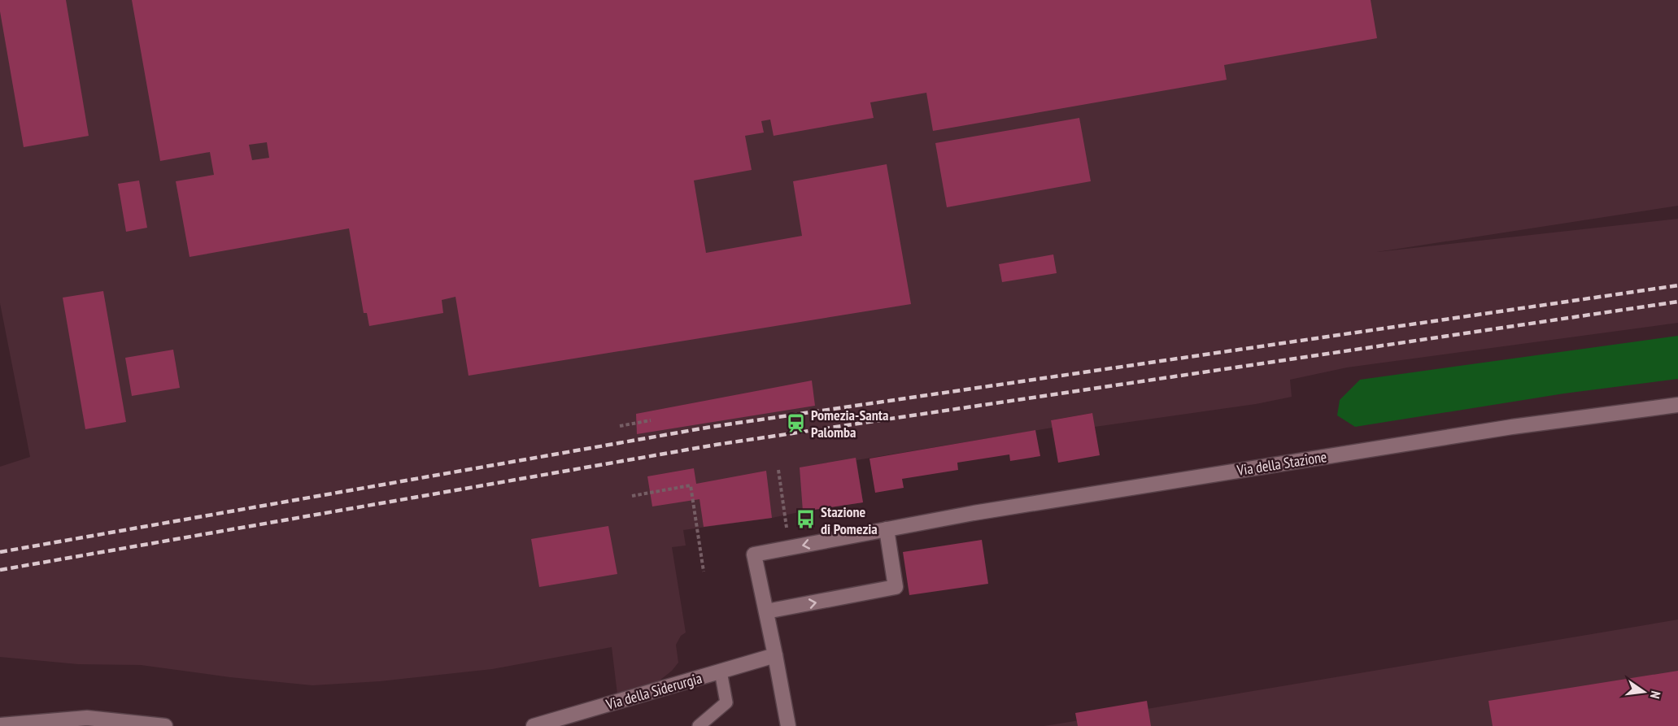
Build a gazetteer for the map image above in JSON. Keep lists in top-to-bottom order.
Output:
{
  "streets": {
    "street": ["Via della Stazione", "Via della Siderurgia"]
  },
  "places": {
    "station": ["Pomezia-Santa Palomba"],
    "bus stop": ["Stazione di Pomezia"]
  },
  "north": "right"
}
